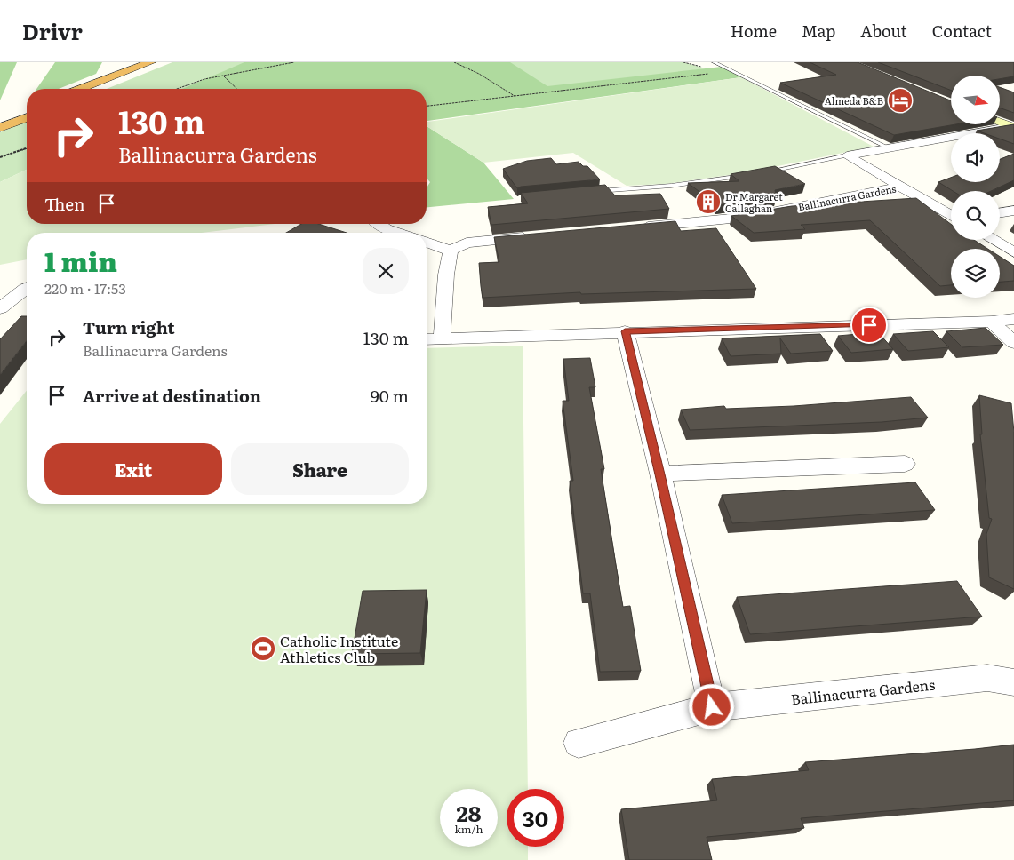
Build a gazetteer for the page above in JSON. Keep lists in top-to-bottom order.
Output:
{
  "streets": {
    "street": ["Ballinacurra Gardens"]
  },
  "places": {
    "hotel": ["Almeda B&B"],
    "building": ["Dr Margaret Callaghan"],
    "sports": ["Catholic Institute Athletics Club"]
  },
  "north": "right",
  "page": {
    "header": "Drivr",
    "nav": [
      "Home",
      "Map",
      "About",
      "Contact"
    ],
    "turn": ["130 m", "Ballinacurra Gardens"],
    "then": "Then",
    "heading": ["1 min", "220 m · 17:53"],
    "list": [
      {
        "name": "Turn right",
        "note": "Ballinacurra Gardens",
        "value": "130 m"
      },
      {
        "name": "Arrive at destination",
        "value": "90 m"
      }
    ],
    "buttons": ["Exit", "Share"],
    "speed": "28 km/h",
    "limit": "30"
  }
}
